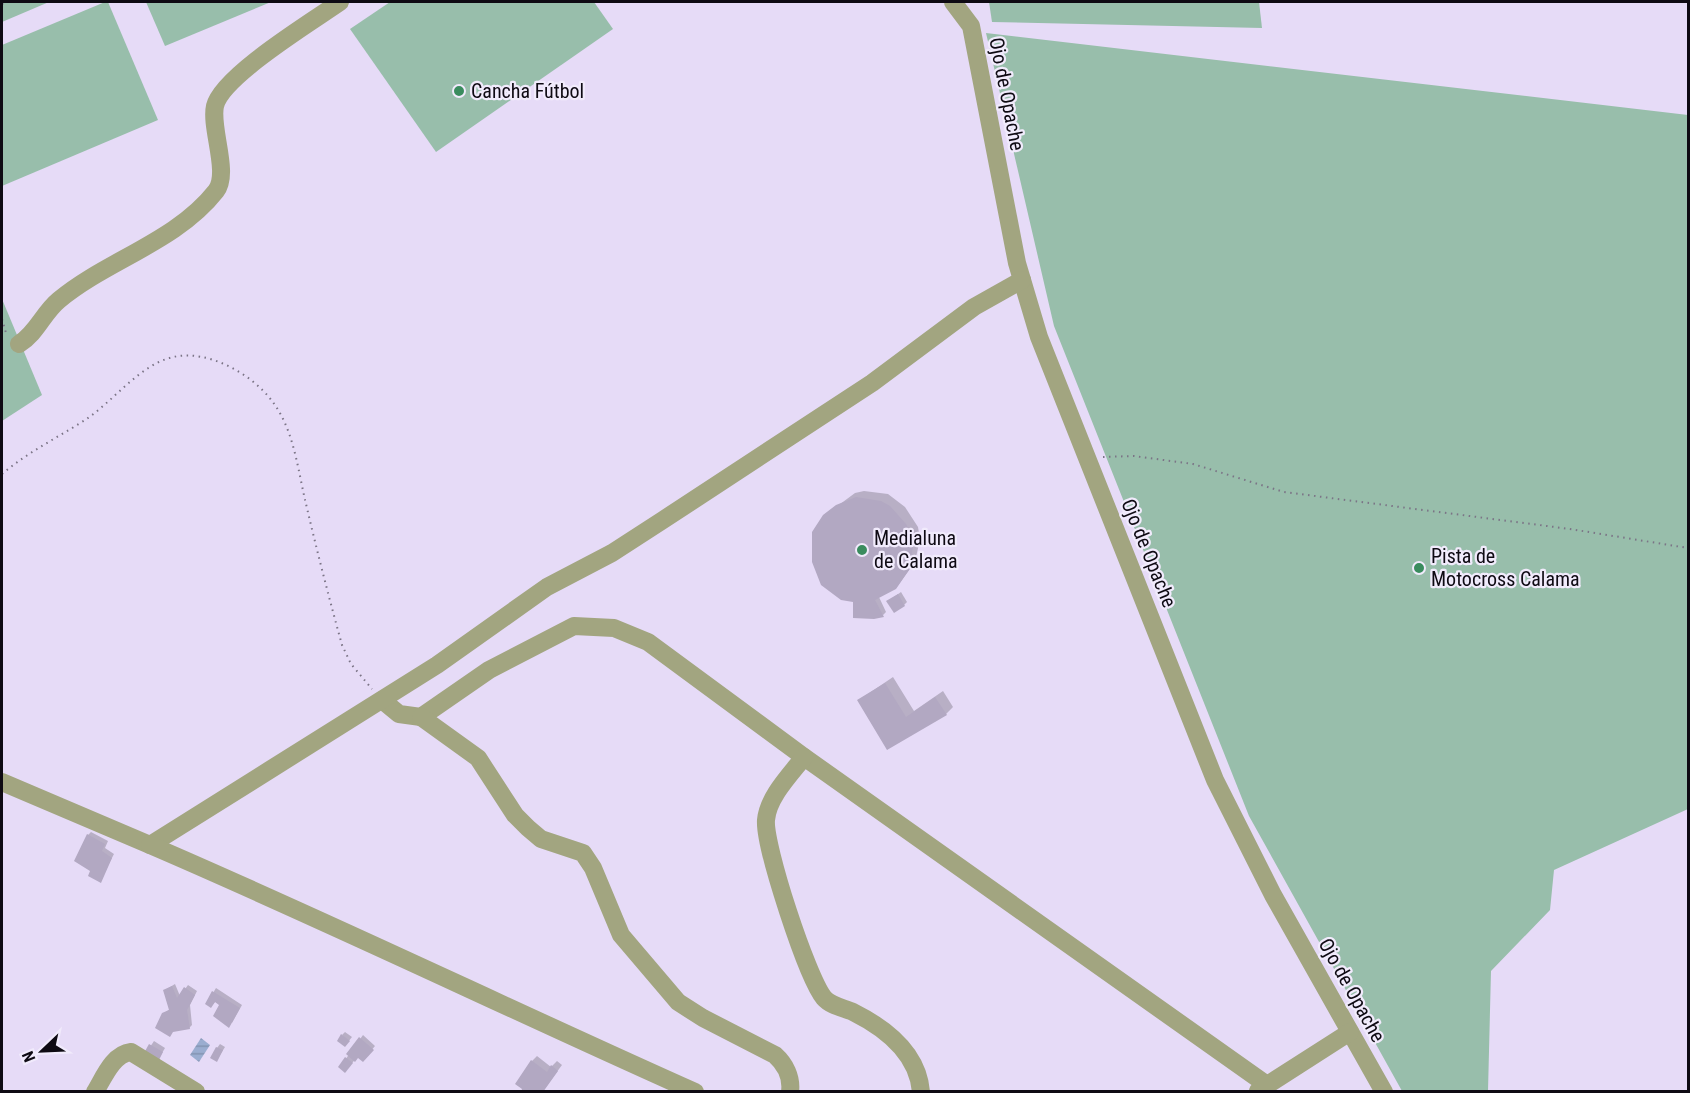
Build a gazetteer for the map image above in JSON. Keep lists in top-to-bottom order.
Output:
{
  "streets": {
    "street": ["Ojo de Opache"]
  },
  "places": ["Cancha Fútbol", "Medialuna de Calama", "Pista de Motocross Calama"],
  "north": "bottom left"
}
